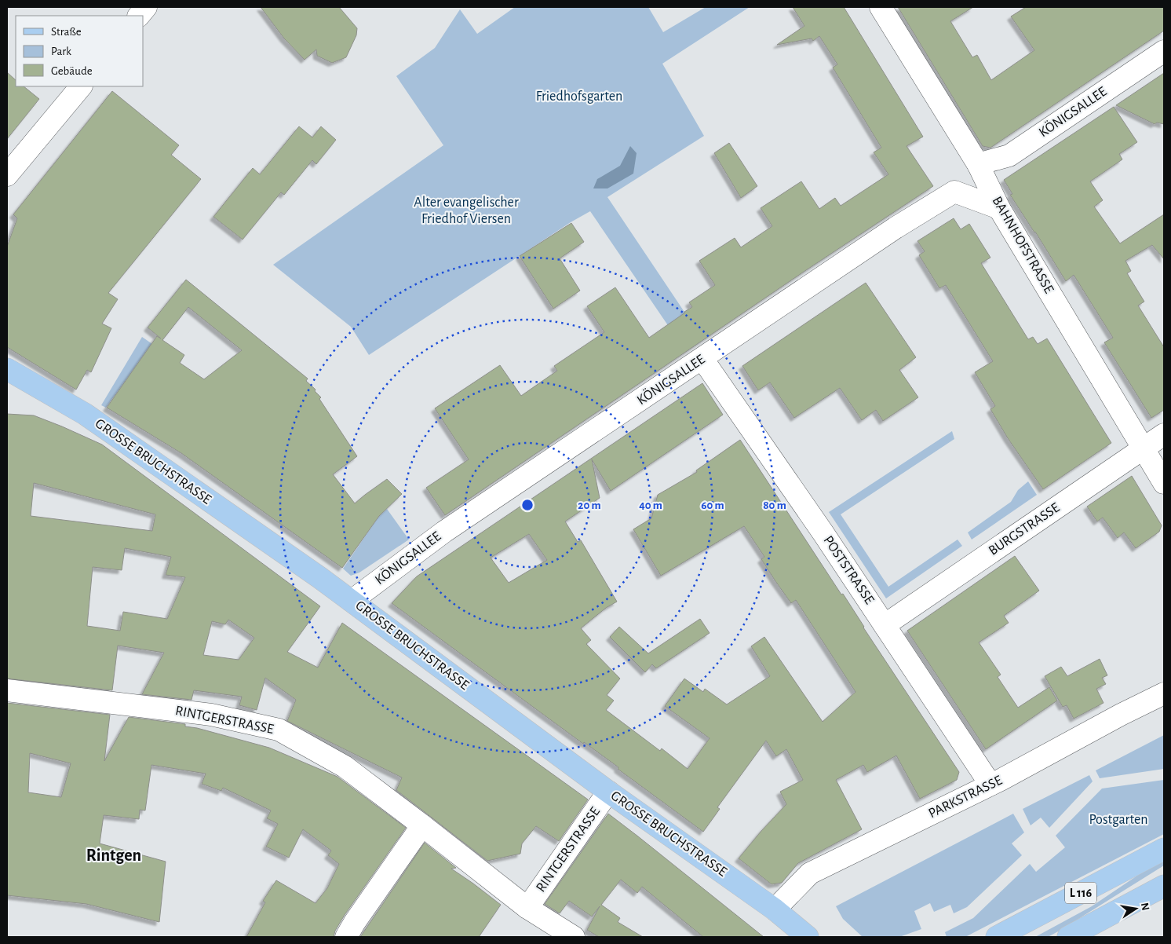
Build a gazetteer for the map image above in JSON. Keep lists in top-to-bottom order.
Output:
{
  "streets": {
    "main road": ["GROSSE BRUCHSTRASSE", "L 116"],
    "street": [
      "KÖNIGSALLEE",
      "BAHNHOFSTRASSE",
      "BURGSTRASSE",
      "POSTSTRASSE",
      "RINTGERSTRASSE",
      "PARKSTRASSE"
    ]
  },
  "crossings": [
    ["KÖNIGSALLEE", "BAHNHOFSTRASSE"],
    ["KÖNIGSALLEE", "GROSSE BRUCHSTRASSE"],
    ["KÖNIGSALLEE", "POSTSTRASSE"],
    ["BAHNHOFSTRASSE", "BURGSTRASSE"],
    ["GROSSE BRUCHSTRASSE", "RINTGERSTRASSE"],
    ["GROSSE BRUCHSTRASSE", "PARKSTRASSE"],
    ["BURGSTRASSE", "POSTSTRASSE"],
    ["POSTSTRASSE", "PARKSTRASSE"]
  ],
  "districts": ["Rintgen"],
  "parks": ["Friedhofsgarten", "Alter evangelischer Friedhof Viersen", "Postgarten"],
  "legend": ["Straße", "Park", "Gebäude"],
  "north": "right",
  "rings": [
    "20 m",
    "40 m",
    "60 m",
    "80 m"
  ]
}
